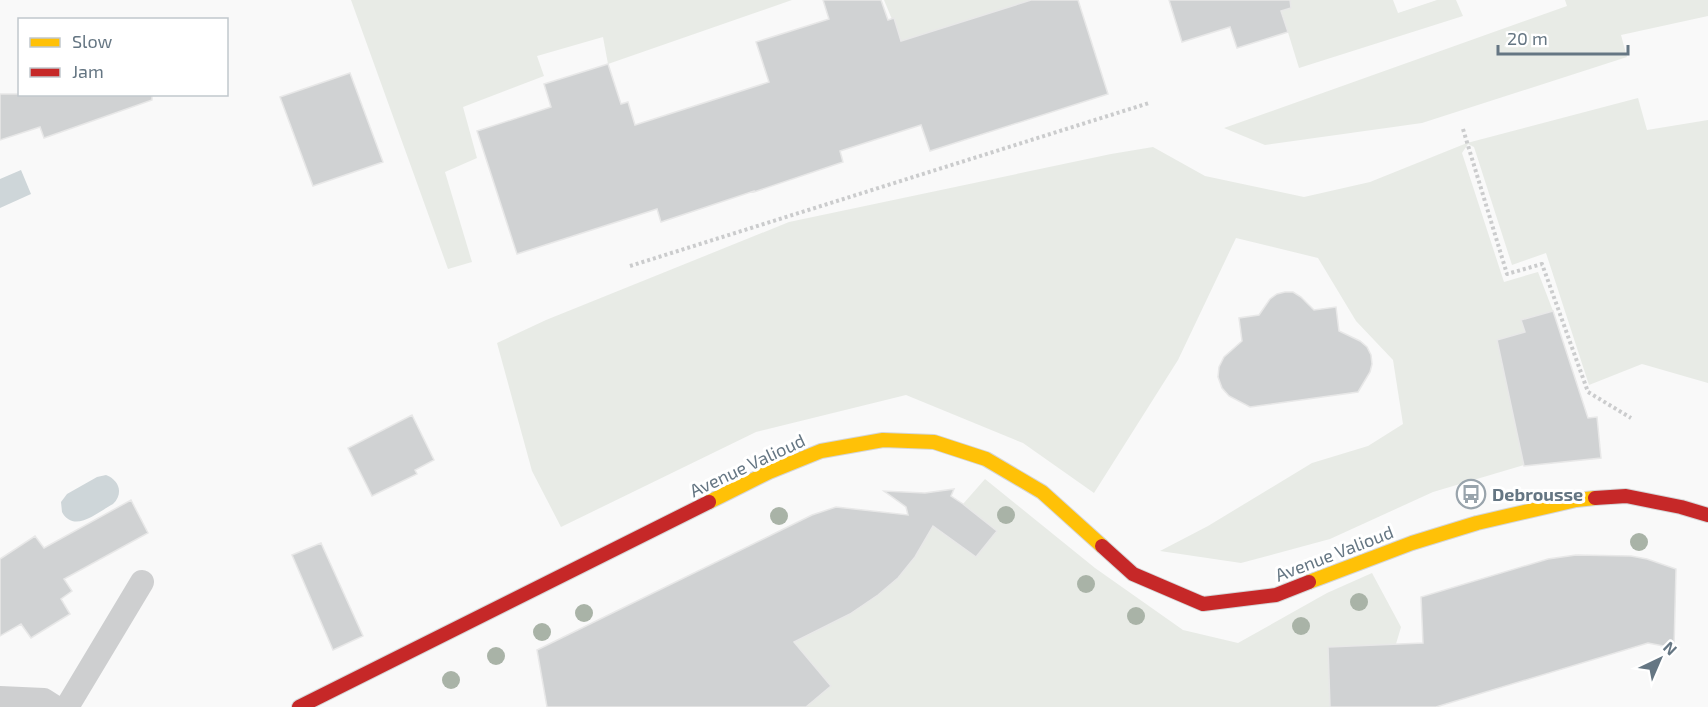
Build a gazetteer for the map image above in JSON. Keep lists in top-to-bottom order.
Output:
{
  "streets": {
    "main road": ["Avenue Valioud"]
  },
  "places": {
    "bus stop": ["Debrousse"]
  },
  "legend": ["Slow", "Jam"],
  "scale_bar": "20 m",
  "north": "top right"
}
